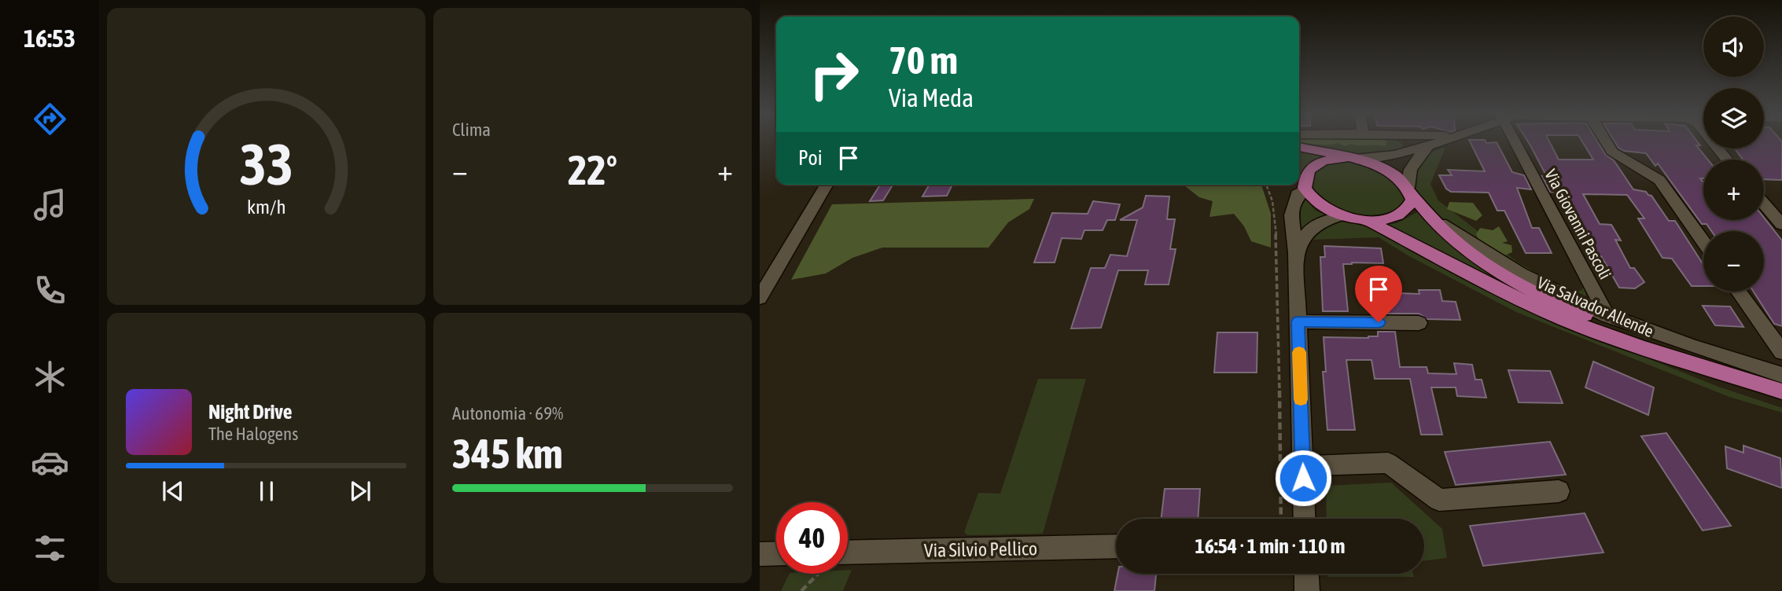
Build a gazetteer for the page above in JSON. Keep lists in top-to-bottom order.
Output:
{
  "streets": {
    "street": ["Via Giovanni Pascoli", "Via Salvador Allende", "Via Silvio Pellico"]
  },
  "crossings": [
    ["Via Giovanni Pascoli", "Via Salvador Allende"]
  ],
  "page": {
    "tabs": "16:53",
    "tile": [
      "Clima",
      ["Autonomia · 69%", "345 km"]
    ],
    "map_buttons": ["+", "−"],
    "turn": ["70 m", "Via Meda"],
    "then": "Poi",
    "heat": ["−", "22°", "+"],
    "song": ["Night Drive", "The Halogens"],
    "limit": "40",
    "trip": "16:54 · 1 min · 110 m",
    "gauge": ["33", "km/h"]
  }
}
